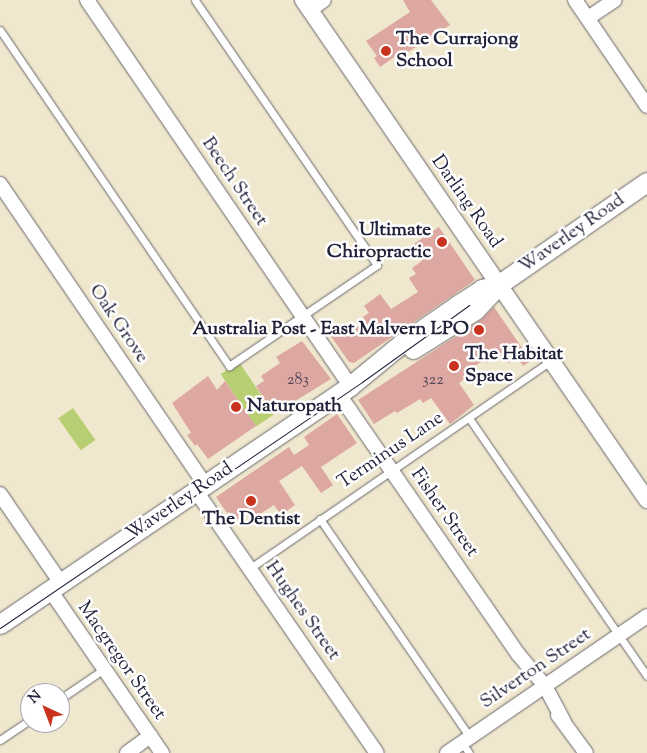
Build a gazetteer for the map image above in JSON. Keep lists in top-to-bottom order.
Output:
{
  "streets": {
    "main road": ["Waverley Road"],
    "street": [
      "Beech Street",
      "Darling Road",
      "Oak Grove",
      "Fisher Street",
      "Hughes Street",
      "Macgregor Street",
      "Silverton Street"
    ],
    "lane": ["Terminus Lane"]
  },
  "crossings": [
    ["Beech Street", "Waverley Road"],
    ["Beech Street", "Fisher Street"],
    ["Darling Road", "Waverley Road"],
    ["Darling Road", "Terminus Lane"],
    ["Waverley Road", "Oak Grove"],
    ["Waverley Road", "Fisher Street"],
    ["Waverley Road", "Hughes Street"],
    ["Waverley Road", "Macgregor Street"],
    ["Oak Grove", "Hughes Street"],
    ["Terminus Lane", "Fisher Street"],
    ["Terminus Lane", "Hughes Street"],
    ["Fisher Street", "Silverton Street"]
  ],
  "places": [
    "The Currajong School",
    "Ultimate Chiropractic",
    "Australia Post - East Malvern LPO",
    "The Habitat Space",
    "Naturopath",
    "The Dentist"
  ],
  "house_numbers": ["283", "322"],
  "north": "top left"
}
